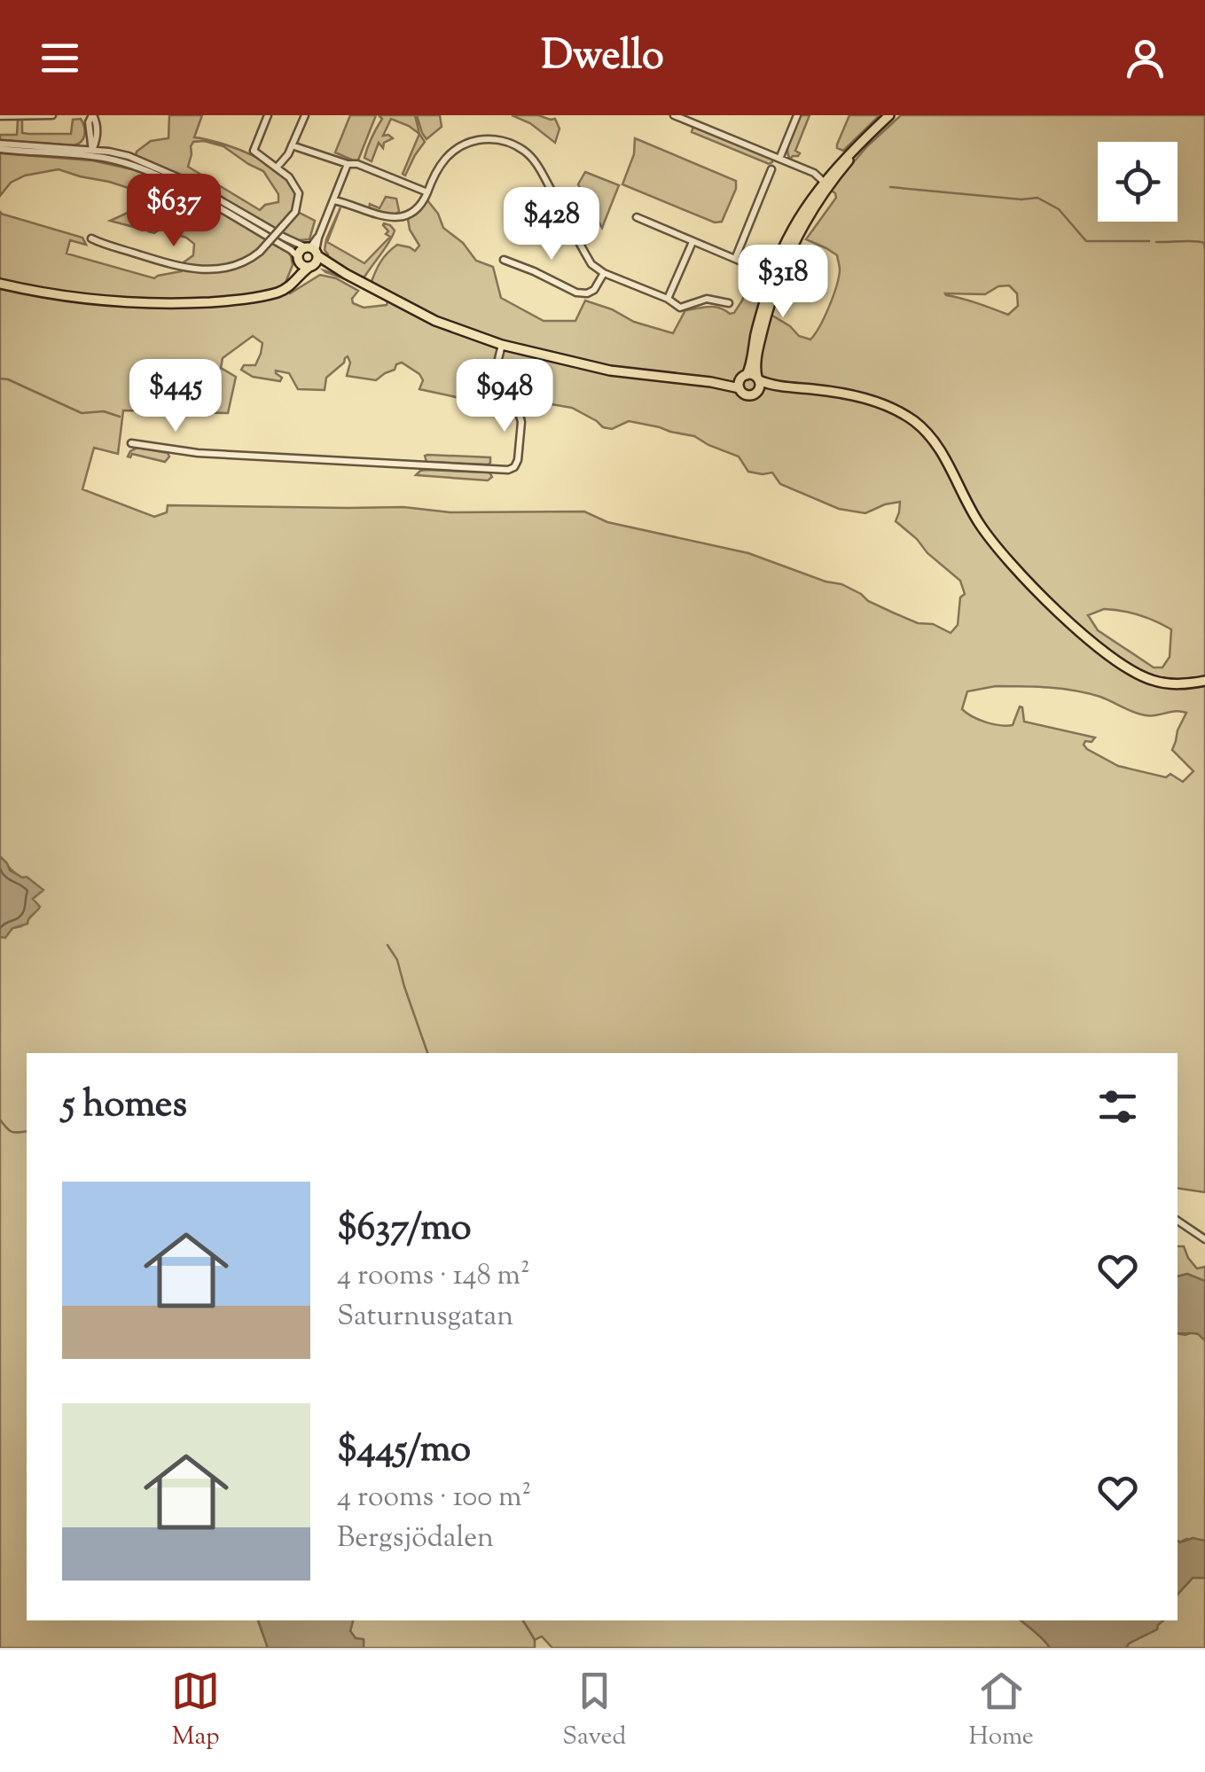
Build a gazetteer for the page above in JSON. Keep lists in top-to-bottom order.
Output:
{
  "page": {
    "header": "Dwello",
    "price": [
      "$637",
      "$428",
      "$318",
      "$445",
      "$948"
    ],
    "heading": "5 homes",
    "list": [
      {
        "name": "$637/mo",
        "note": "4 rooms · 148 m² · Saturnusgatan"
      },
      {
        "name": "$445/mo",
        "note": "4 rooms · 100 m² · Bergsjödalen"
      }
    ],
    "tabs": ["Map", "Saved", "Home"]
  }
}
